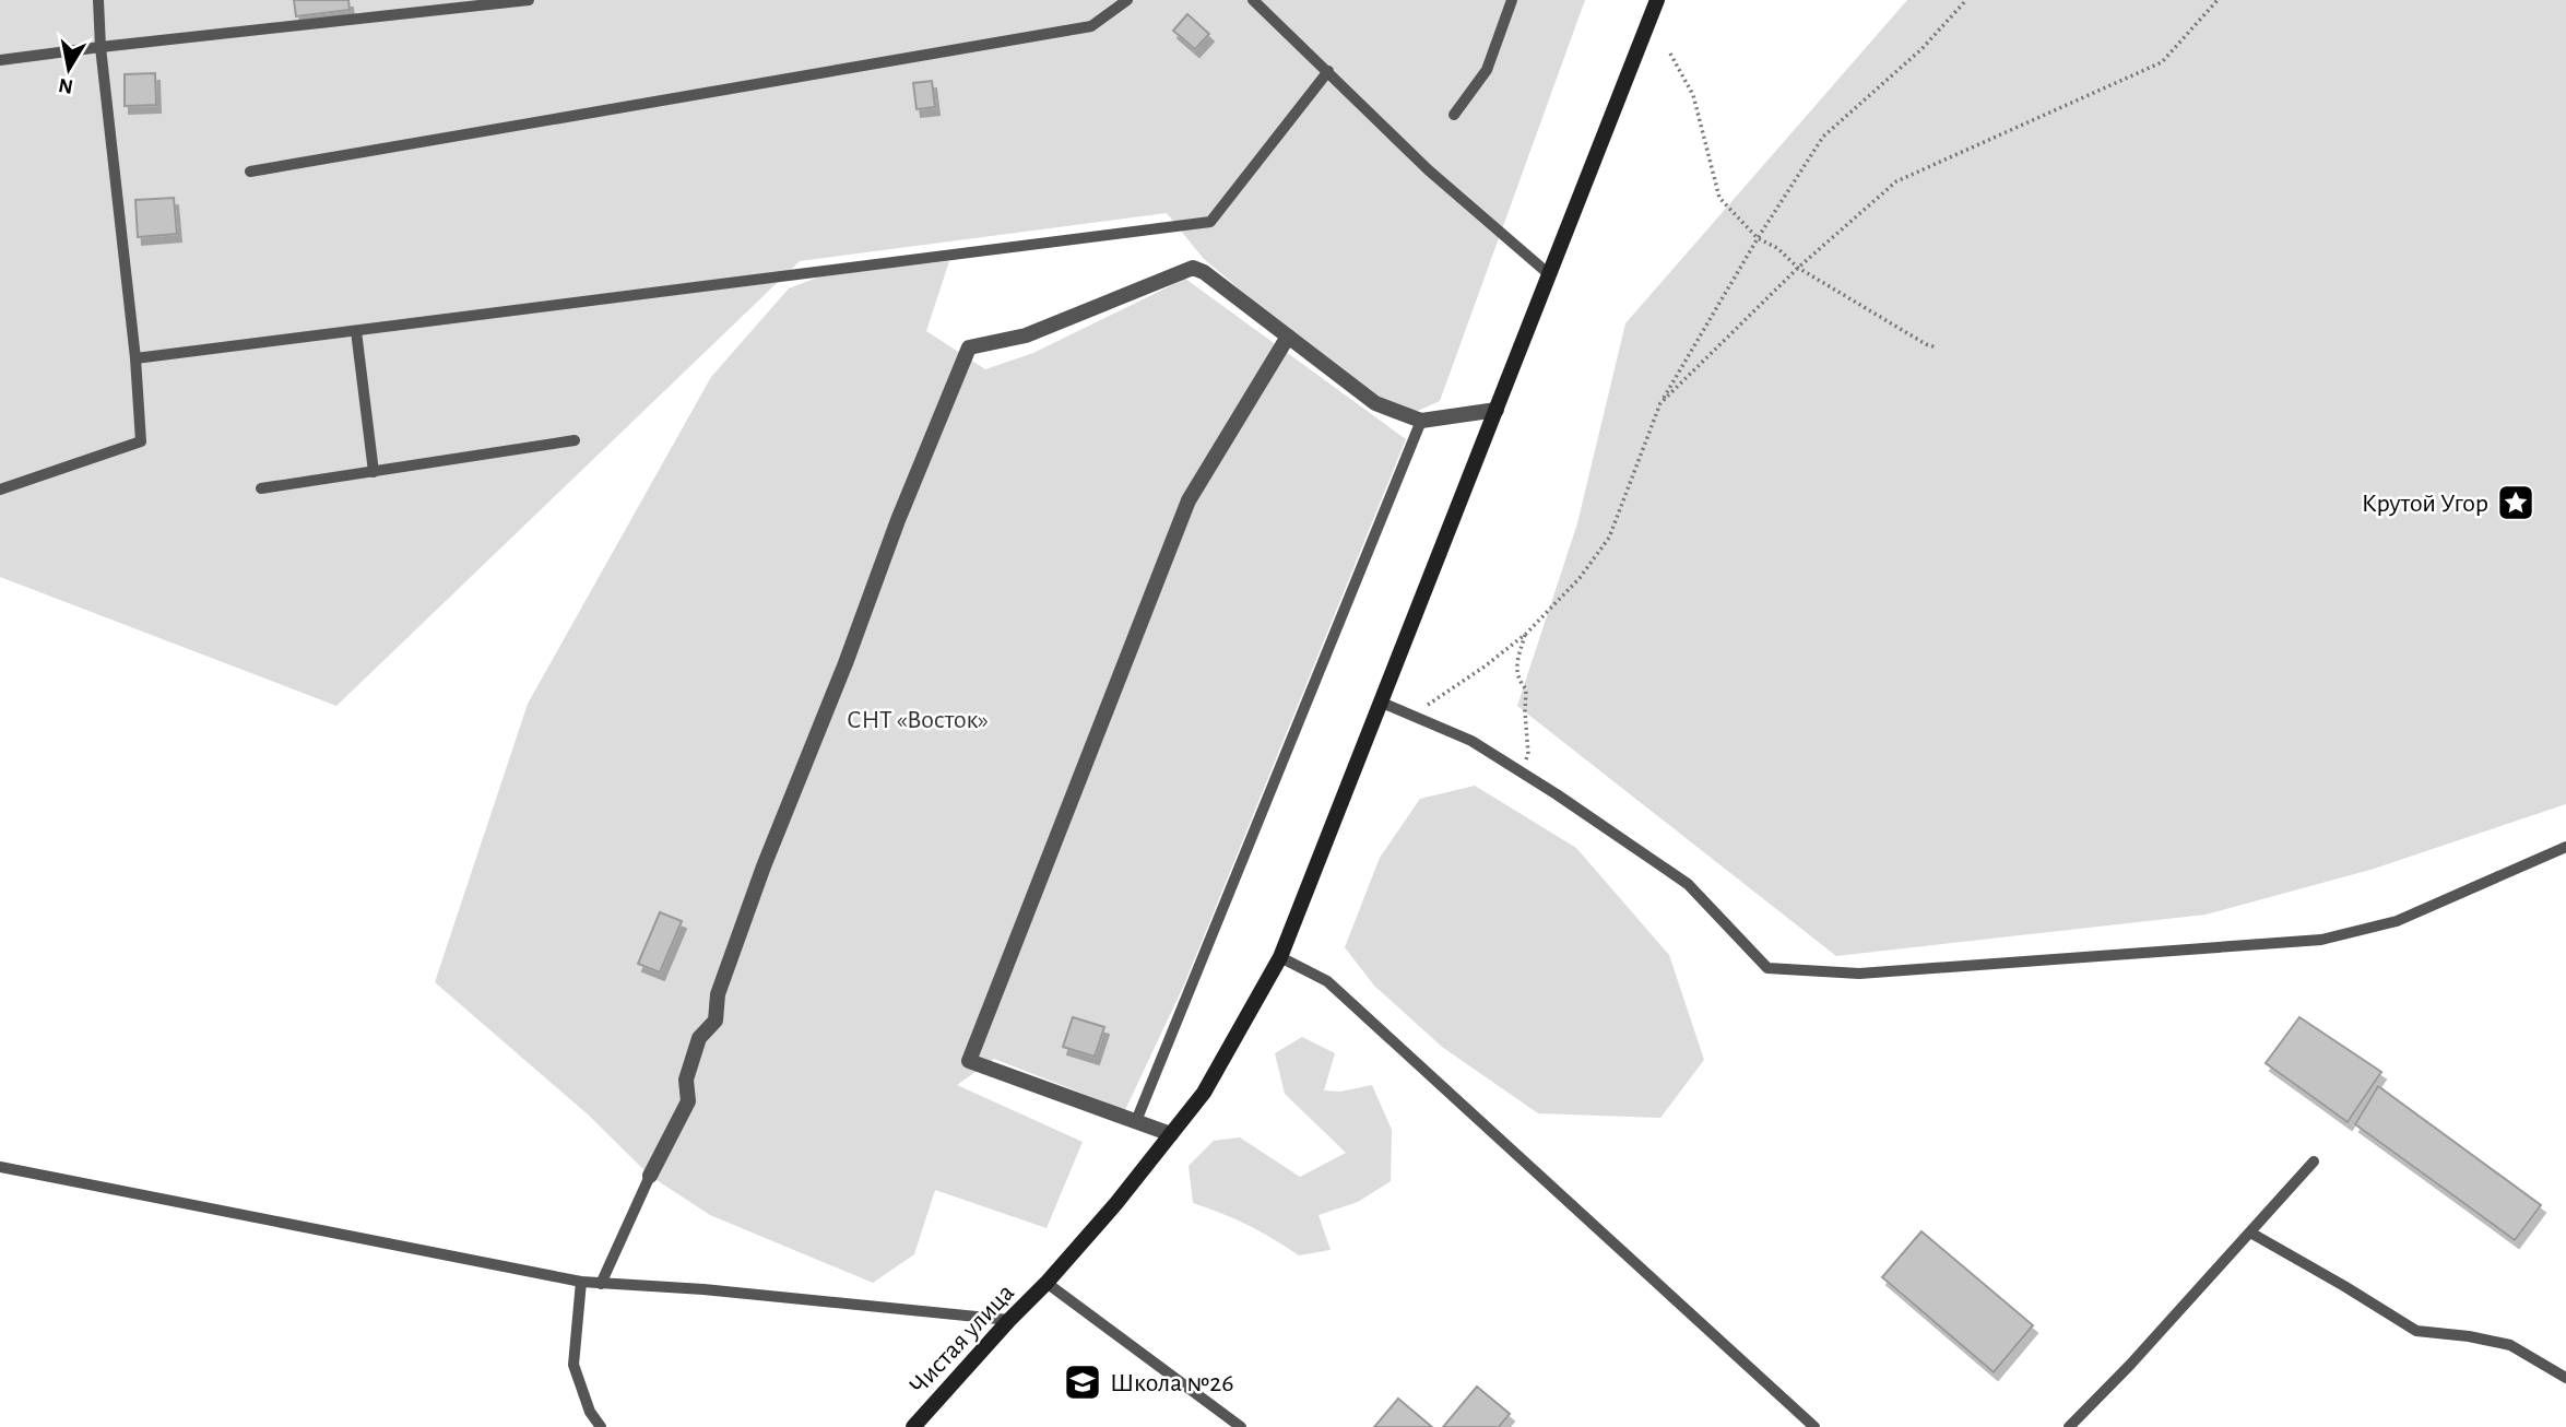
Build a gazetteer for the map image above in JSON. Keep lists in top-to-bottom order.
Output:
{
  "streets": {
    "main road": ["Чистая улица"]
  },
  "parks": ["СНТ «Восток»"],
  "places": {
    "place": ["Крутой Угор"],
    "school or university": ["Школа №26"]
  },
  "north": "bottom"
}
